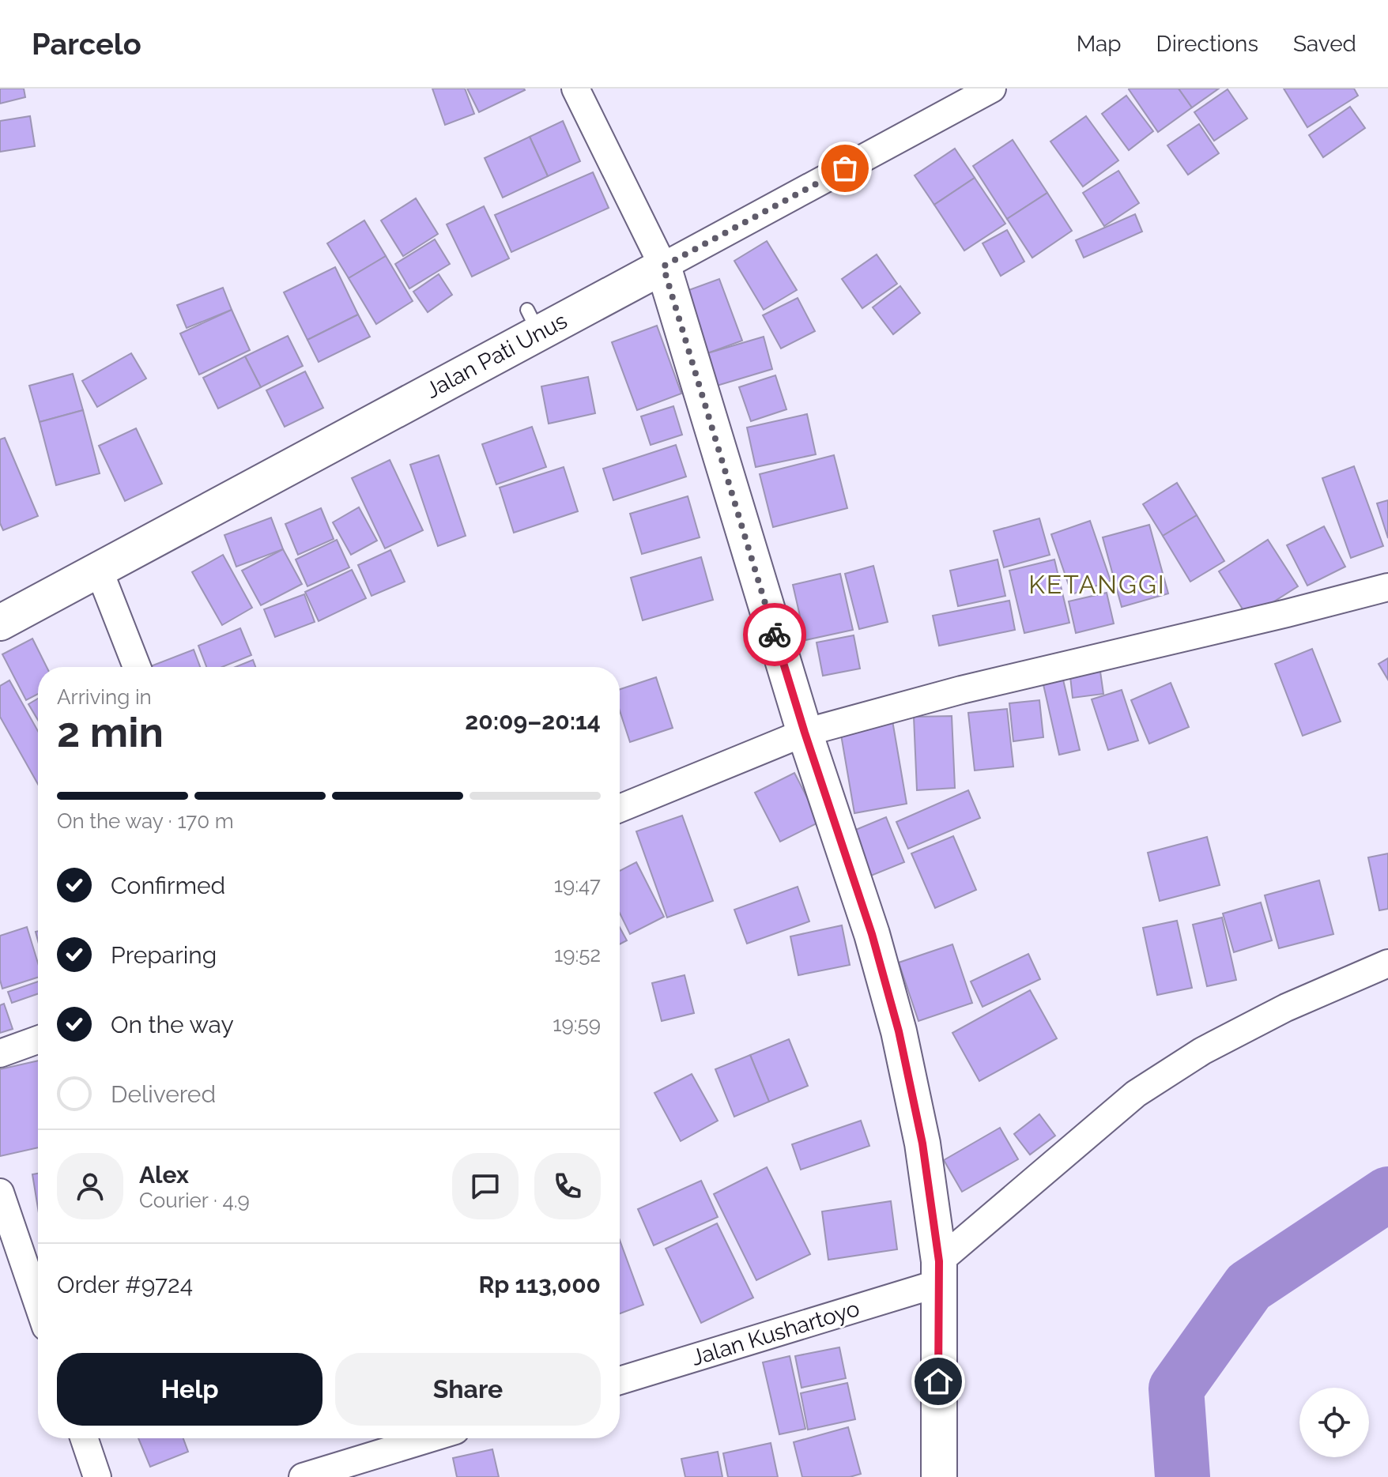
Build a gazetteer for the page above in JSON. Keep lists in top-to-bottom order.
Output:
{
  "streets": {
    "street": ["Jalan Pati Unus", "Jalan Kushartoyo"]
  },
  "districts": ["KETANGGI"],
  "page": {
    "header": "Parcelo",
    "nav": ["Map", "Directions", "Saved"],
    "heading": ["2 min", "Arriving in", "20:09–20:14"],
    "panel": [
      "Alex",
      "Courier · 4.9",
      "Order #9724",
      "Rp 113,000"
    ],
    "bar": "On the way · 170 m",
    "list": [
      ["Confirmed", "19:47"],
      ["Preparing", "19:52"],
      ["On the way", "19:59"],
      "Delivered"
    ],
    "buttons": ["Help", "Share"]
  }
}
